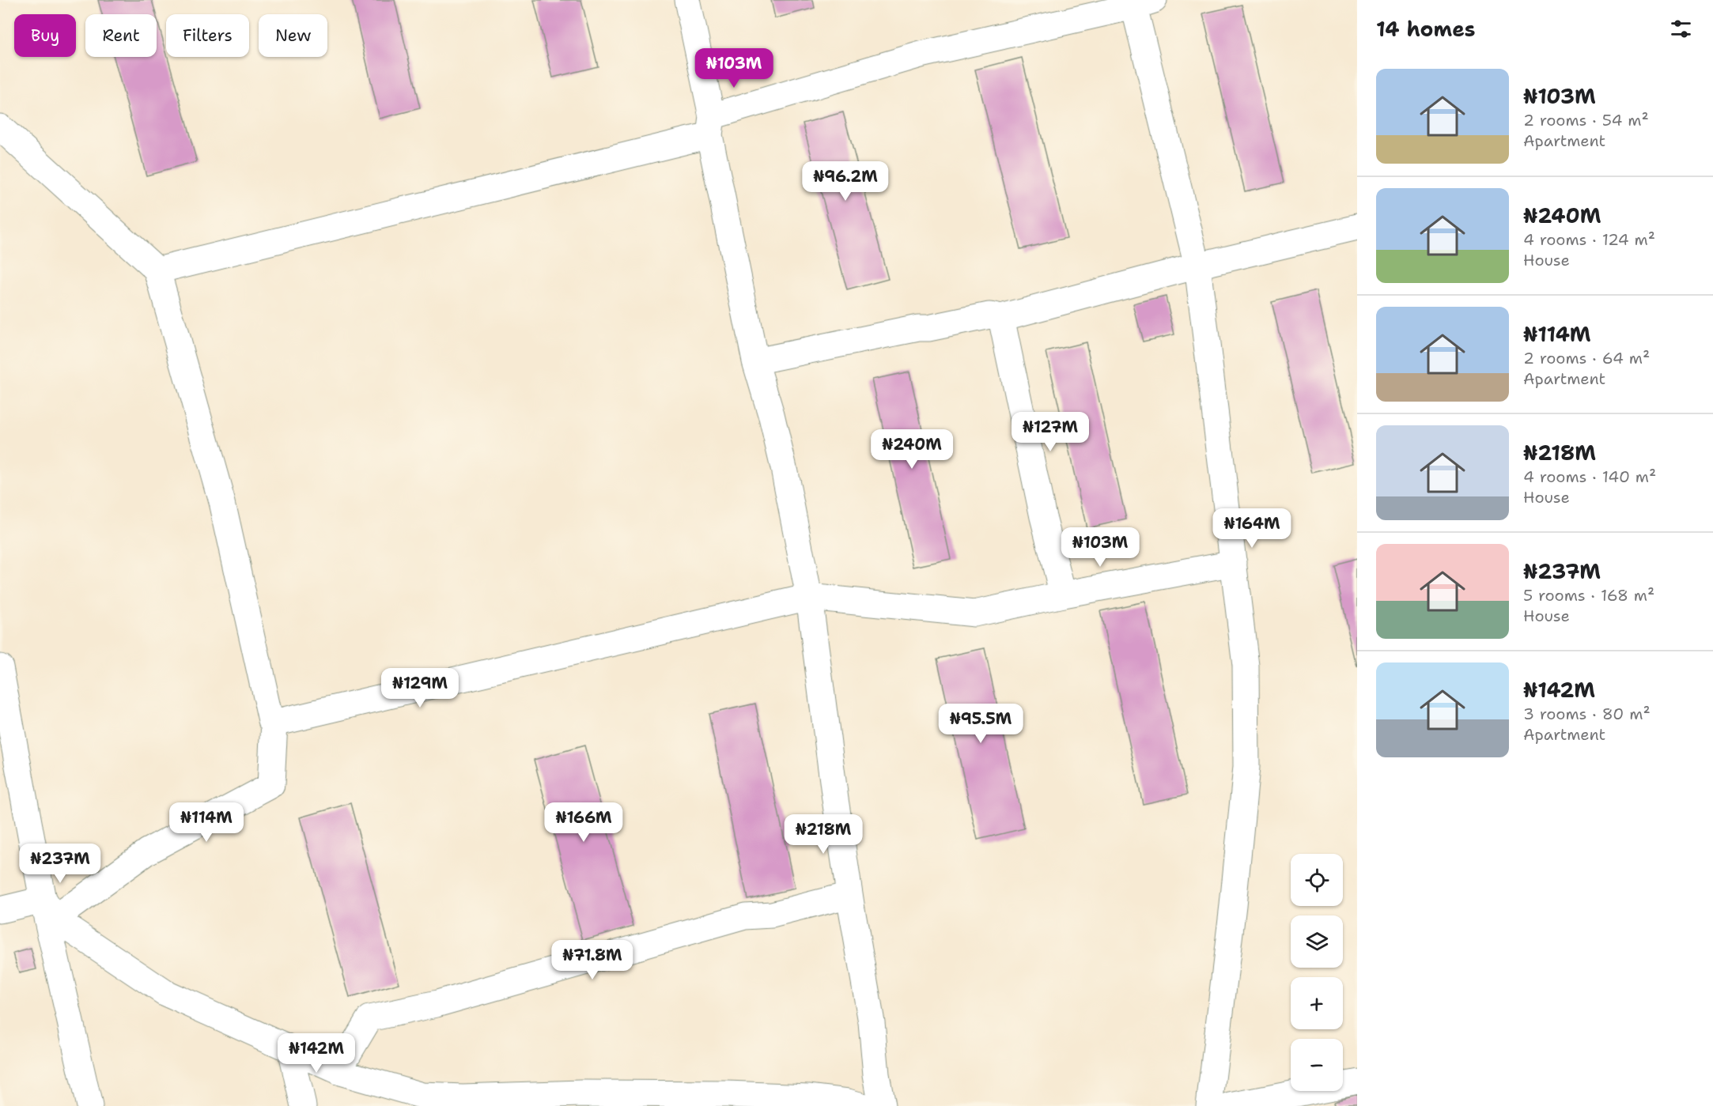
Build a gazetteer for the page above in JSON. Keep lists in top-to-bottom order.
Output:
{
  "page": {
    "heading": "14 homes",
    "chip": [
      "Buy",
      "Rent",
      "Filters",
      "New"
    ],
    "price": [
      "₦103M",
      "₦96.2M",
      "₦127M",
      "₦240M",
      "₦164M",
      "₦103M",
      "₦129M",
      "₦95.5M",
      "₦114M",
      "₦166M",
      "₦218M",
      "₦237M",
      "₦71.8M",
      "₦142M"
    ],
    "list": [
      {
        "name": "₦103M",
        "note": "2 rooms · 54 m² · Apartment"
      },
      {
        "name": "₦240M",
        "note": "4 rooms · 124 m² · House"
      },
      {
        "name": "₦114M",
        "note": "2 rooms · 64 m² · Apartment"
      },
      {
        "name": "₦218M",
        "note": "4 rooms · 140 m² · House"
      },
      {
        "name": "₦237M",
        "note": "5 rooms · 168 m² · House"
      },
      {
        "name": "₦142M",
        "note": "3 rooms · 80 m² · Apartment"
      }
    ],
    "map_buttons": ["+", "−"]
  }
}
